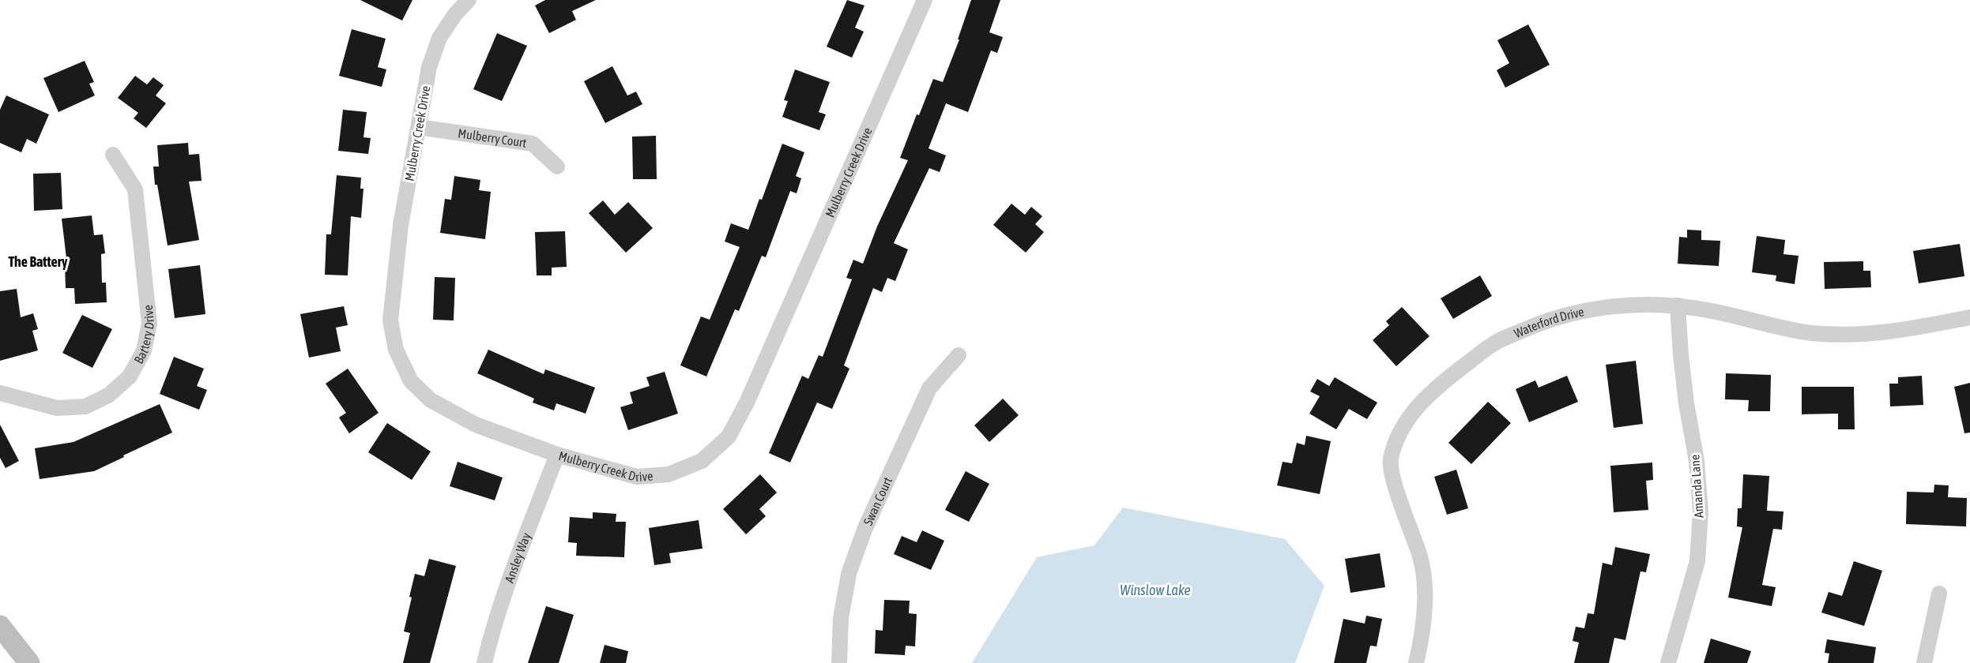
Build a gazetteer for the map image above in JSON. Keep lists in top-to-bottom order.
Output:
{
  "streets": {
    "street": [
      "Mulberry Creek Drive",
      "Mulberry Court",
      "Waterford Drive",
      "Battery Drive",
      "Amanda Lane",
      "Swan Court",
      "Ansley Way"
    ]
  },
  "crossings": [
    ["Mulberry Creek Drive", "Mulberry Court"],
    ["Mulberry Creek Drive", "Ansley Way"],
    ["Waterford Drive", "Amanda Lane"]
  ],
  "districts": ["The Battery"],
  "water": ["Winslow Lake"]
}
